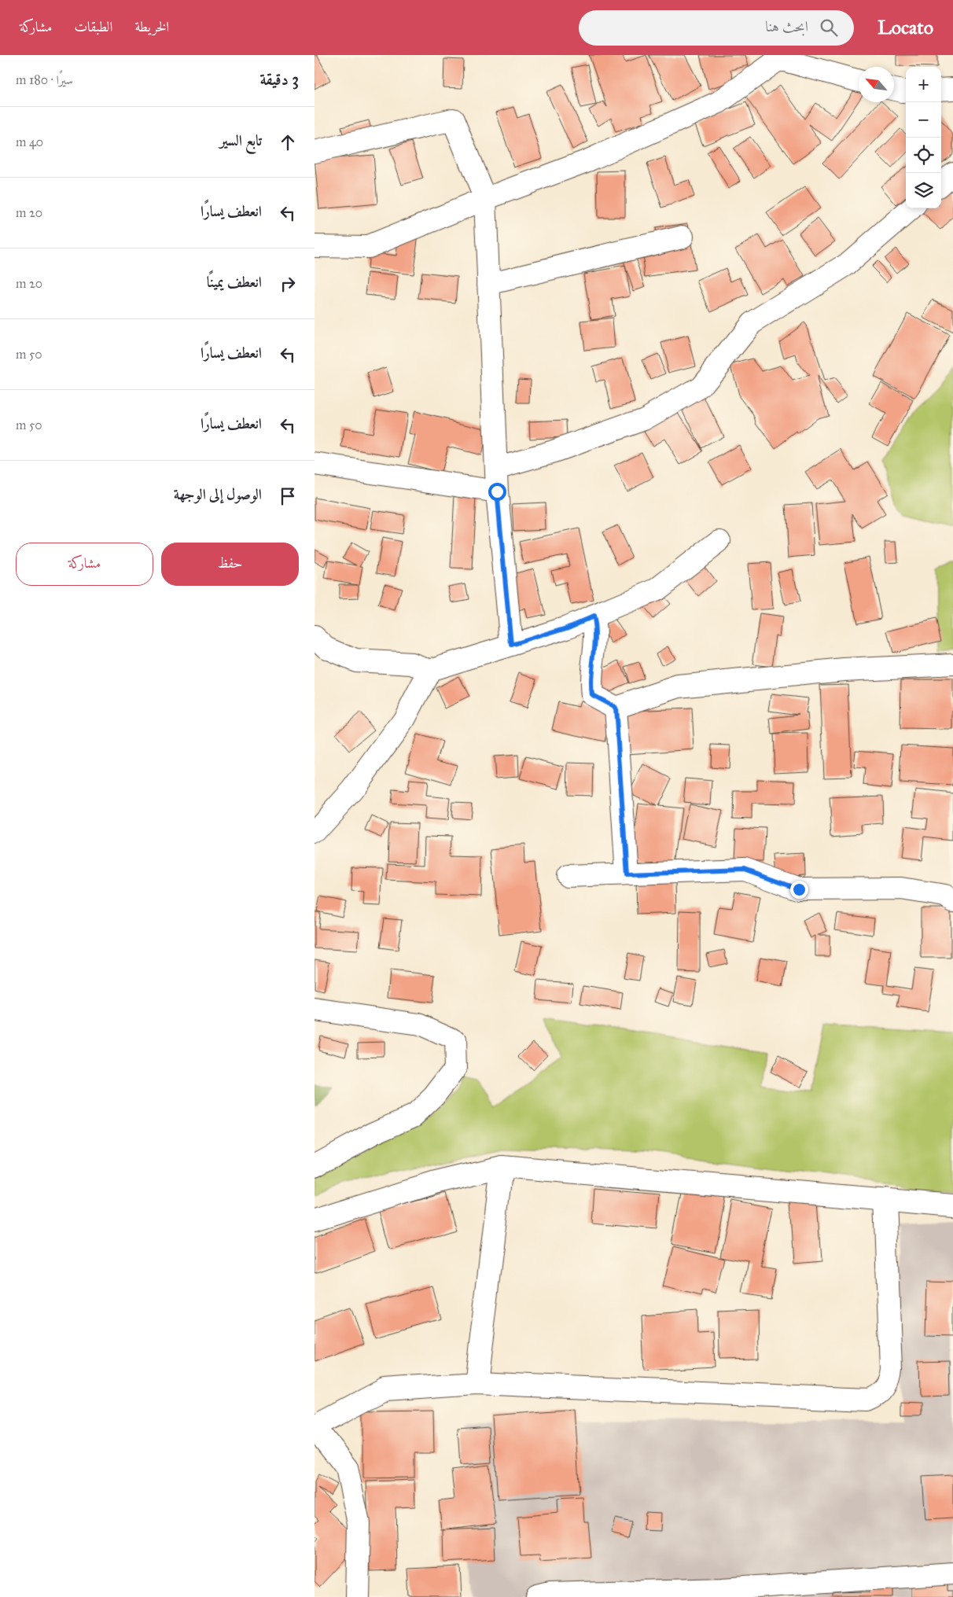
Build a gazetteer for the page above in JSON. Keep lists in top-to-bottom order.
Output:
{
  "north": "top left",
  "page": {
    "header": "Locato",
    "search": "ابحث هنا",
    "nav": ["الخريطة", "الطبقات", "مشاركة"],
    "heading": ["3 دقيقة", "سيرًا · 180 m"],
    "map_buttons": ["+", "−"],
    "list": [
      ["تابع السير", "40 m"],
      ["انعطف يسارًا", "20 m"],
      ["انعطف يمينًا", "20 m"],
      ["انعطف يسارًا", "50 m"],
      ["انعطف يسارًا", "50 m"],
      "الوصول إلى الوجهة"
    ],
    "buttons": ["حفظ", "مشاركة"]
  }
}
